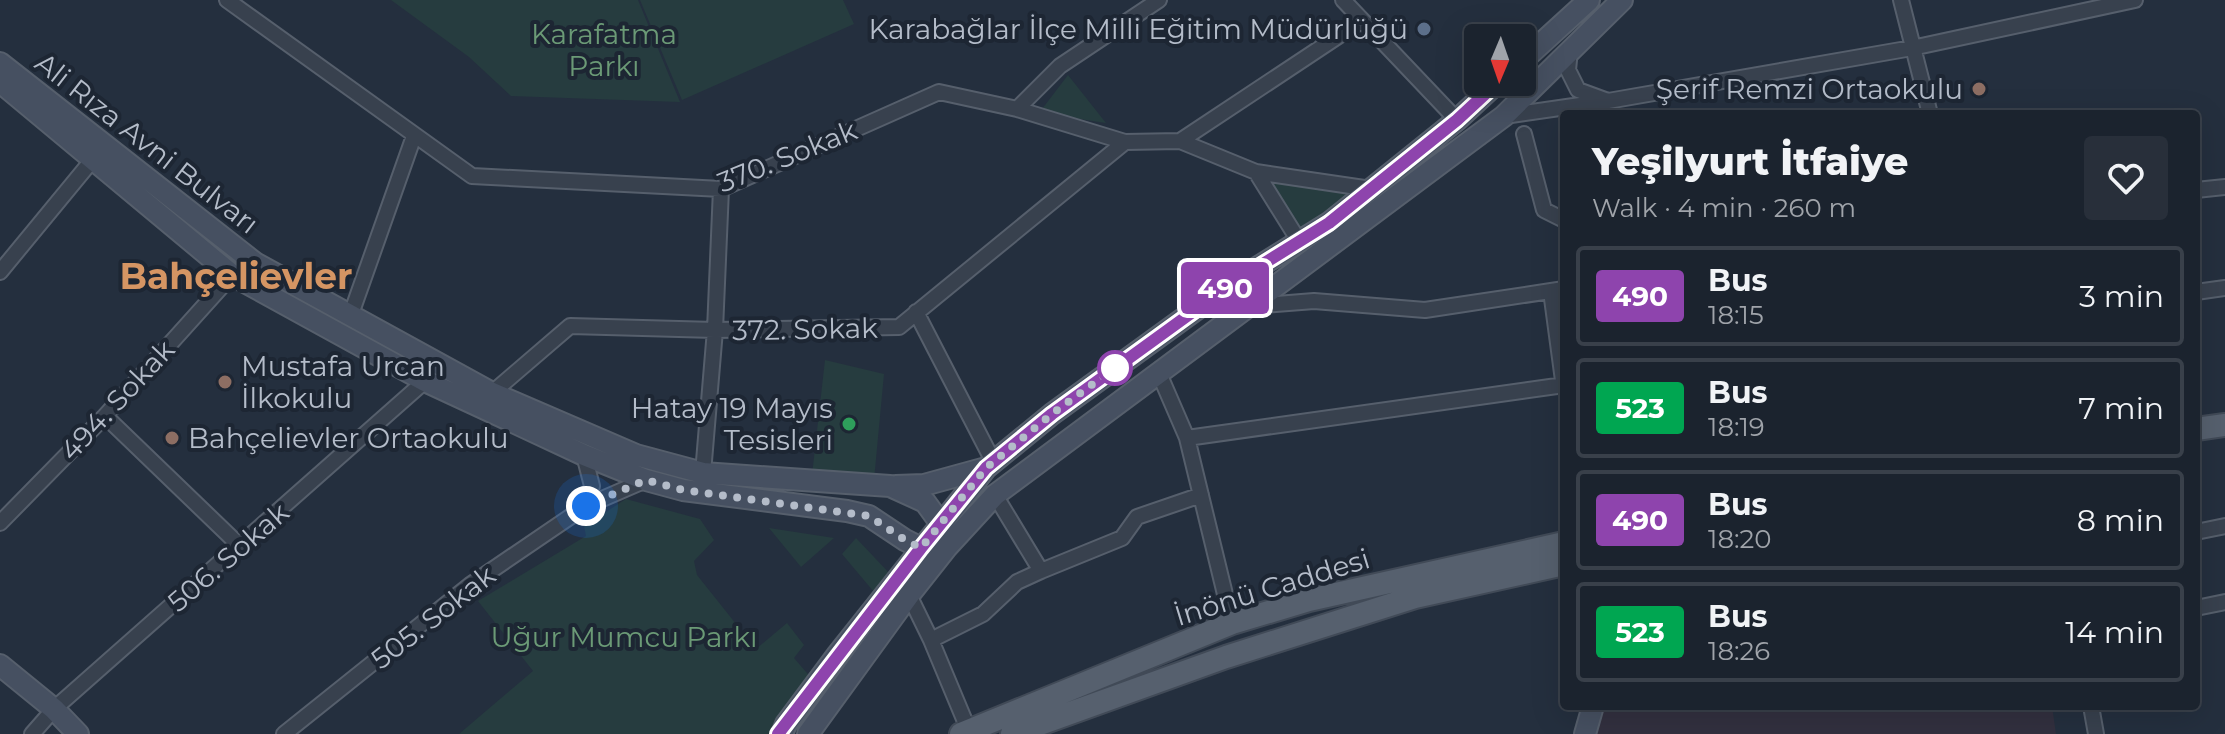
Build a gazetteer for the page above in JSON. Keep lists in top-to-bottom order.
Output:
{
  "streets": {
    "main road": ["Ali Rıza Avni Bulvarı", "İnönü Caddesi"],
    "street": [
      "370. Sokak",
      "372. Sokak",
      "494. Sokak",
      "506. Sokak",
      "505. Sokak"
    ]
  },
  "crossings": [
    ["Ali Rıza Avni Bulvarı", "372. Sokak"],
    ["Ali Rıza Avni Bulvarı", "494. Sokak"],
    ["Ali Rıza Avni Bulvarı", "506. Sokak"],
    ["Ali Rıza Avni Bulvarı", "505. Sokak"],
    ["370. Sokak", "372. Sokak"]
  ],
  "districts": ["Bahçelievler"],
  "parks": ["Karafatma Parkı", "Uğur Mumcu Parkı"],
  "places": [
    "Karabağlar İlçe Milli Eğitim Müdürlüğü",
    "Şerif Remzi Ortaokulu",
    "Mustafa Urcan İlkokulu",
    "Hatay 19 Mayıs Tesisleri",
    "Bahçelievler Ortaokulu"
  ],
  "lines": ["bus line 490"],
  "north": "bottom",
  "page": {
    "on_map": "490",
    "heading": ["Yeşilyurt İtfaiye", "Walk · 4 min · 260 m"],
    "list": [
      {
        "mark": "490",
        "name": "Bus",
        "note": "18:15",
        "value": "3 min"
      },
      {
        "mark": "523",
        "name": "Bus",
        "note": "18:19",
        "value": "7 min"
      },
      {
        "mark": "490",
        "name": "Bus",
        "note": "18:20",
        "value": "8 min"
      },
      {
        "mark": "523",
        "name": "Bus",
        "note": "18:26",
        "value": "14 min"
      }
    ]
  }
}
